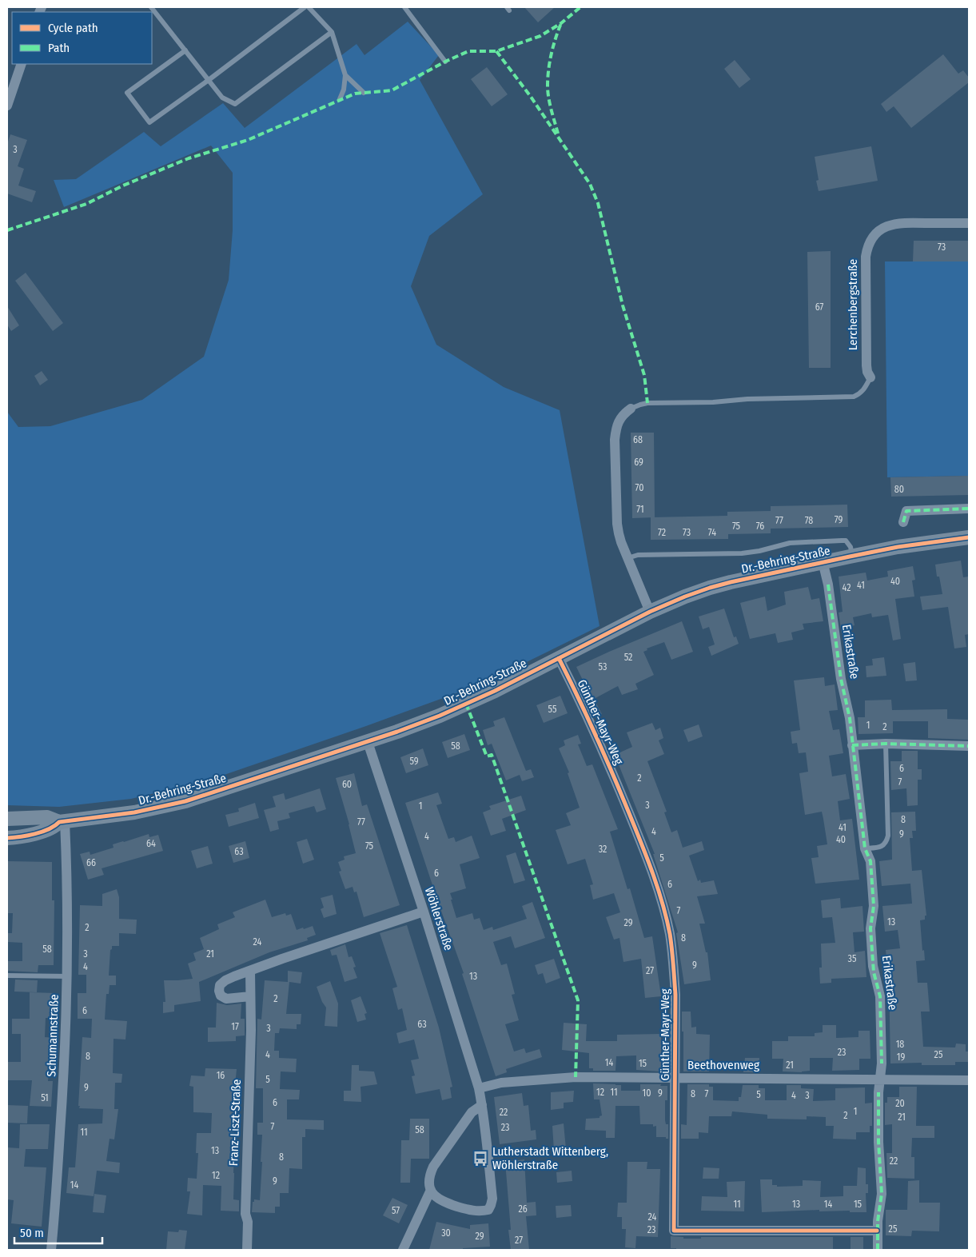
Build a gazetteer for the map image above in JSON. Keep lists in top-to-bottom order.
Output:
{
  "streets": {
    "street": [
      "Lerchenbergstraße",
      "Dr.-Behring-Straße",
      "Erikastraße",
      "Günther-Mayr-Weg",
      "Wöhlerstraße",
      "Schumannstraße",
      "Beethovenweg",
      "Franz-Liszt-Straße"
    ]
  },
  "crossings": [
    ["Dr.-Behring-Straße", "Erikastraße"],
    ["Dr.-Behring-Straße", "Günther-Mayr-Weg"],
    ["Dr.-Behring-Straße", "Wöhlerstraße"],
    ["Dr.-Behring-Straße", "Schumannstraße"],
    ["Erikastraße", "Günther-Mayr-Weg"],
    ["Erikastraße", "Beethovenweg"],
    ["Günther-Mayr-Weg", "Beethovenweg"],
    ["Wöhlerstraße", "Beethovenweg"]
  ],
  "places": {
    "bus stop": ["Lutherstadt Wittenberg, Wöhlerstraße"]
  },
  "house_numbers": [
    "3",
    "73",
    "67",
    "68",
    "69",
    "70",
    "80",
    "71",
    "79",
    "77",
    "78",
    "75",
    "76",
    "72",
    "73",
    "74",
    "40",
    "41",
    "42",
    "52",
    "53",
    "55",
    "1",
    "2",
    "58",
    "59",
    "6",
    "2",
    "7",
    "60",
    "3",
    "1",
    "8",
    "77",
    "41",
    "4",
    "9",
    "4",
    "40",
    "64",
    "75",
    "32",
    "63",
    "5",
    "66",
    "6",
    "6",
    "7",
    "13",
    "29",
    "2",
    "8",
    "24",
    "58",
    "3",
    "21",
    "35",
    "9",
    "4",
    "27",
    "13",
    "2",
    "6",
    "63",
    "17",
    "3",
    "18",
    "23",
    "4",
    "25",
    "8",
    "19",
    "14",
    "15",
    "21",
    "16",
    "5",
    "9",
    "12",
    "11",
    "10",
    "9",
    "8",
    "7",
    "5",
    "4",
    "3",
    "51",
    "6",
    "20",
    "1",
    "22",
    "2",
    "21",
    "7",
    "23",
    "58",
    "11",
    "13",
    "8",
    "22",
    "12",
    "9",
    "14",
    "11",
    "13",
    "14",
    "15",
    "26",
    "57",
    "24",
    "25",
    "23",
    "30",
    "29",
    "27"
  ],
  "legend": ["Cycle path", "Path"],
  "scale_bar": "50 m"
}
